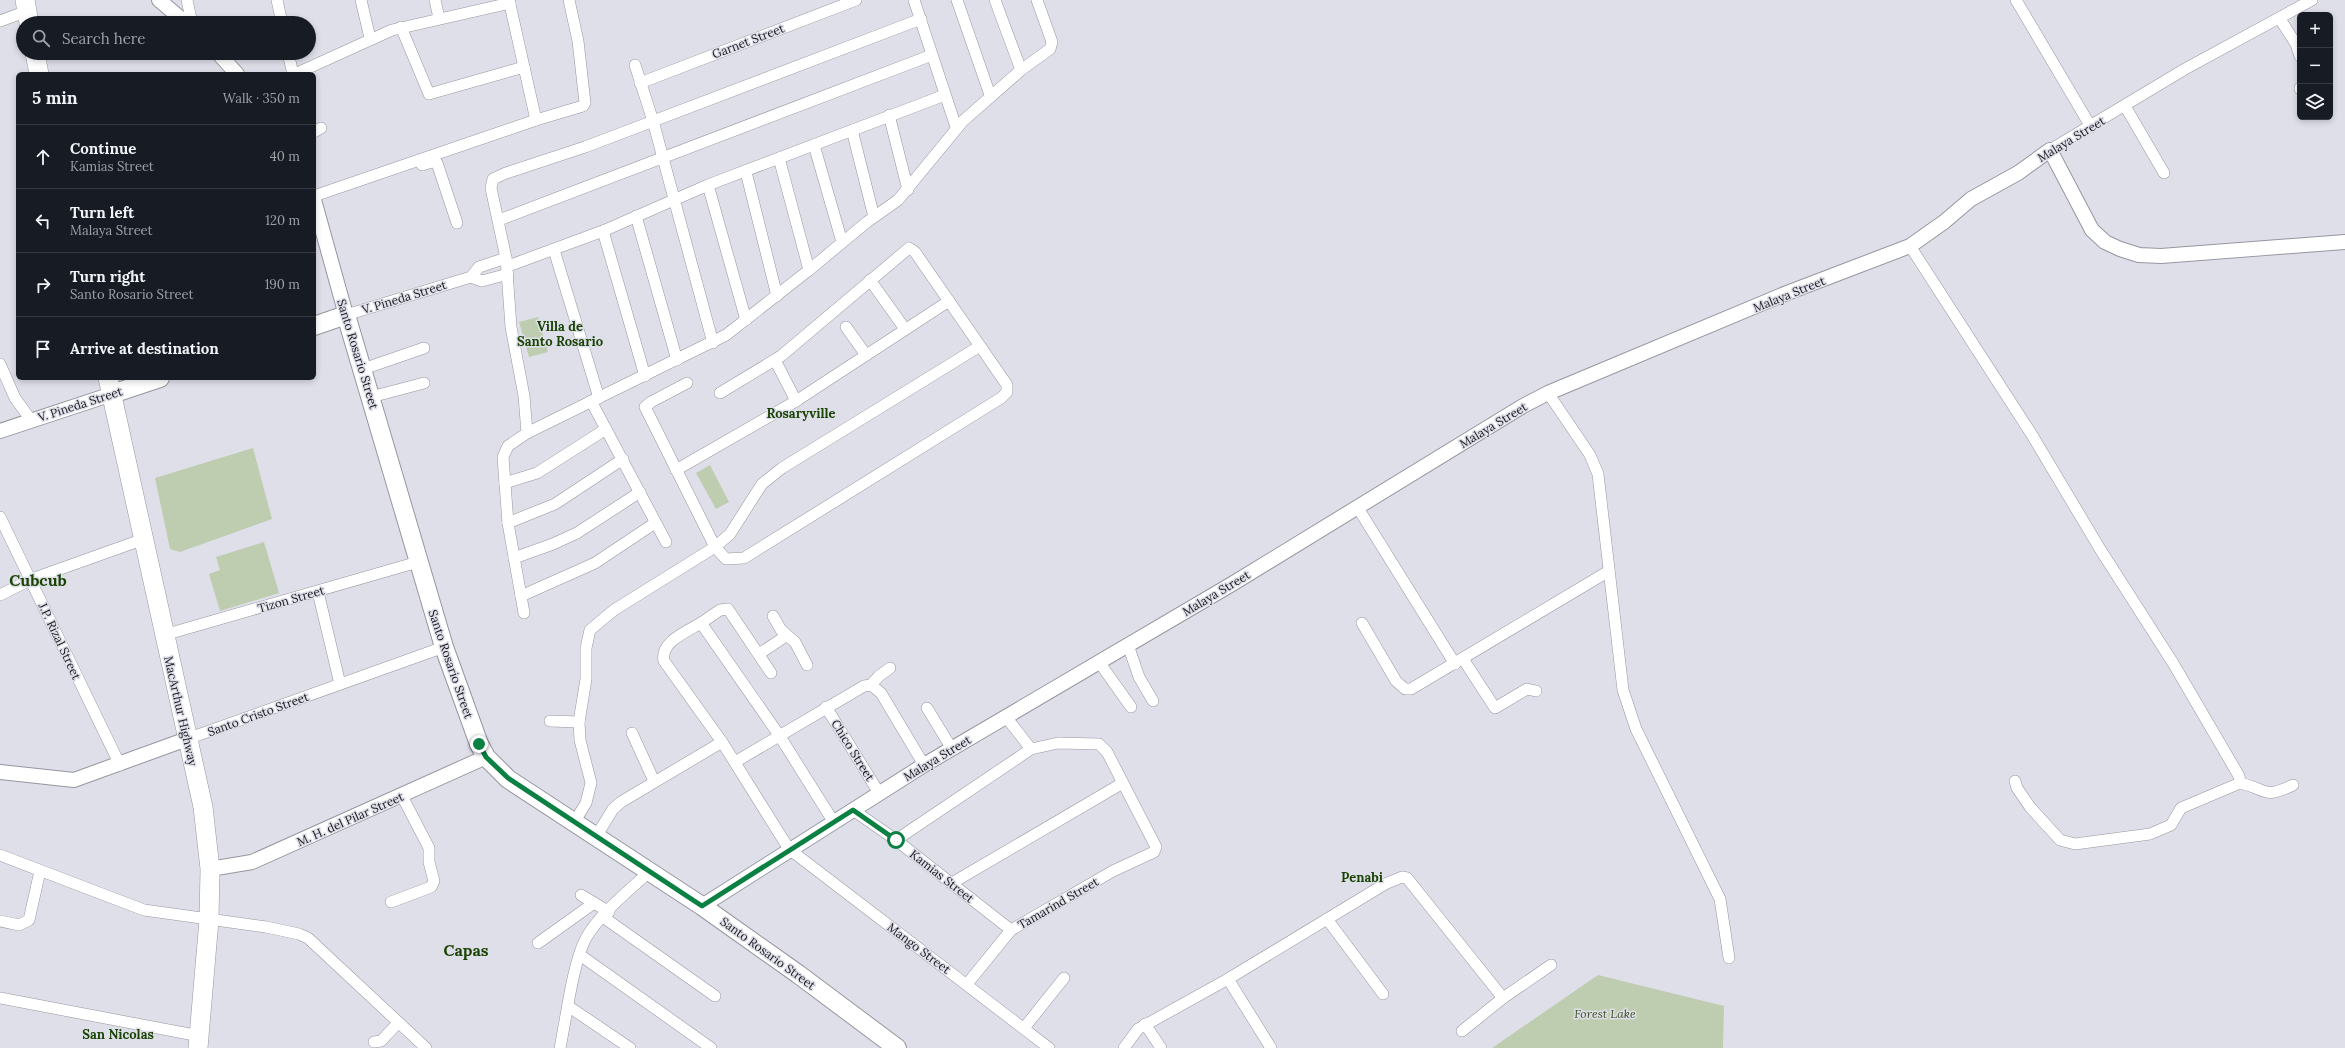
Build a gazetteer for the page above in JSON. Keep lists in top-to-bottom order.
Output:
{
  "streets": {
    "highway": ["MacArthur Highway"],
    "main road": ["V. Pineda Street", "Santo Rosario Street"],
    "street": [
      "Garnet Street",
      "Malaya Street",
      "Tizon Street",
      "J.P. Rizal Street",
      "Santo Cristo Street",
      "Chico Street",
      "M. H. del Pilar Street",
      "Kamias Street",
      "Tamarind Street",
      "Mango Street"
    ]
  },
  "crossings": [
    ["Malaya Street", "Santo Rosario Street"],
    ["Malaya Street", "Chico Street"],
    ["Malaya Street", "Kamias Street"],
    ["Malaya Street", "Mango Street"],
    ["V. Pineda Street", "Santo Rosario Street"],
    ["V. Pineda Street", "MacArthur Highway"],
    ["Santo Rosario Street", "Tizon Street"],
    ["Santo Rosario Street", "Santo Cristo Street"],
    ["Santo Rosario Street", "M. H. del Pilar Street"],
    ["Tizon Street", "MacArthur Highway"],
    ["J.P. Rizal Street", "Santo Cristo Street"],
    ["MacArthur Highway", "Santo Cristo Street"],
    ["MacArthur Highway", "M. H. del Pilar Street"],
    ["Kamias Street", "Tamarind Street"],
    ["Tamarind Street", "Mango Street"]
  ],
  "districts": [
    "Villa de Santo Rosario",
    "Rosaryville",
    "Cubcub",
    "Penabi",
    "Capas",
    "San Nicolas"
  ],
  "parks": ["Forest Lake"],
  "page": {
    "map_buttons": ["+", "−"],
    "search": "Search here",
    "heading": ["5 min", "Walk · 350 m"],
    "list": [
      ["Continue", "Kamias Street", "40 m"],
      ["Turn left", "Malaya Street", "120 m"],
      ["Turn right", "Santo Rosario Street", "190 m"],
      "Arrive at destination"
    ]
  }
}
